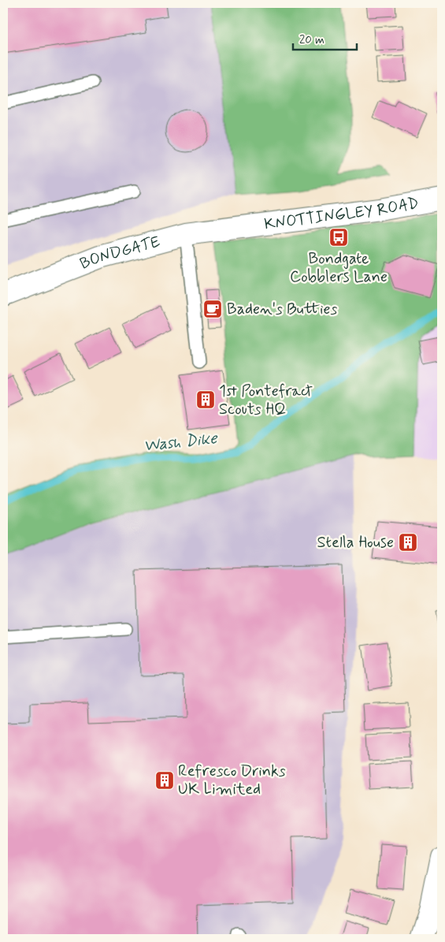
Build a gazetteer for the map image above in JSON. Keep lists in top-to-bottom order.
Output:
{
  "streets": {
    "main road": ["KNOTTINGLEY ROAD", "BONDGATE"]
  },
  "crossings": [
    ["KNOTTINGLEY ROAD", "BONDGATE"]
  ],
  "water": ["Wash Dike"],
  "places": {
    "bus stop": ["Bondgate Cobblers Lane"],
    "cafe": ["Baden's Butties"],
    "building": ["1st Pontefract Scouts HQ", "Stella House", "Refresco Drinks UK Limited"]
  },
  "scale_bar": "20 m"
}
